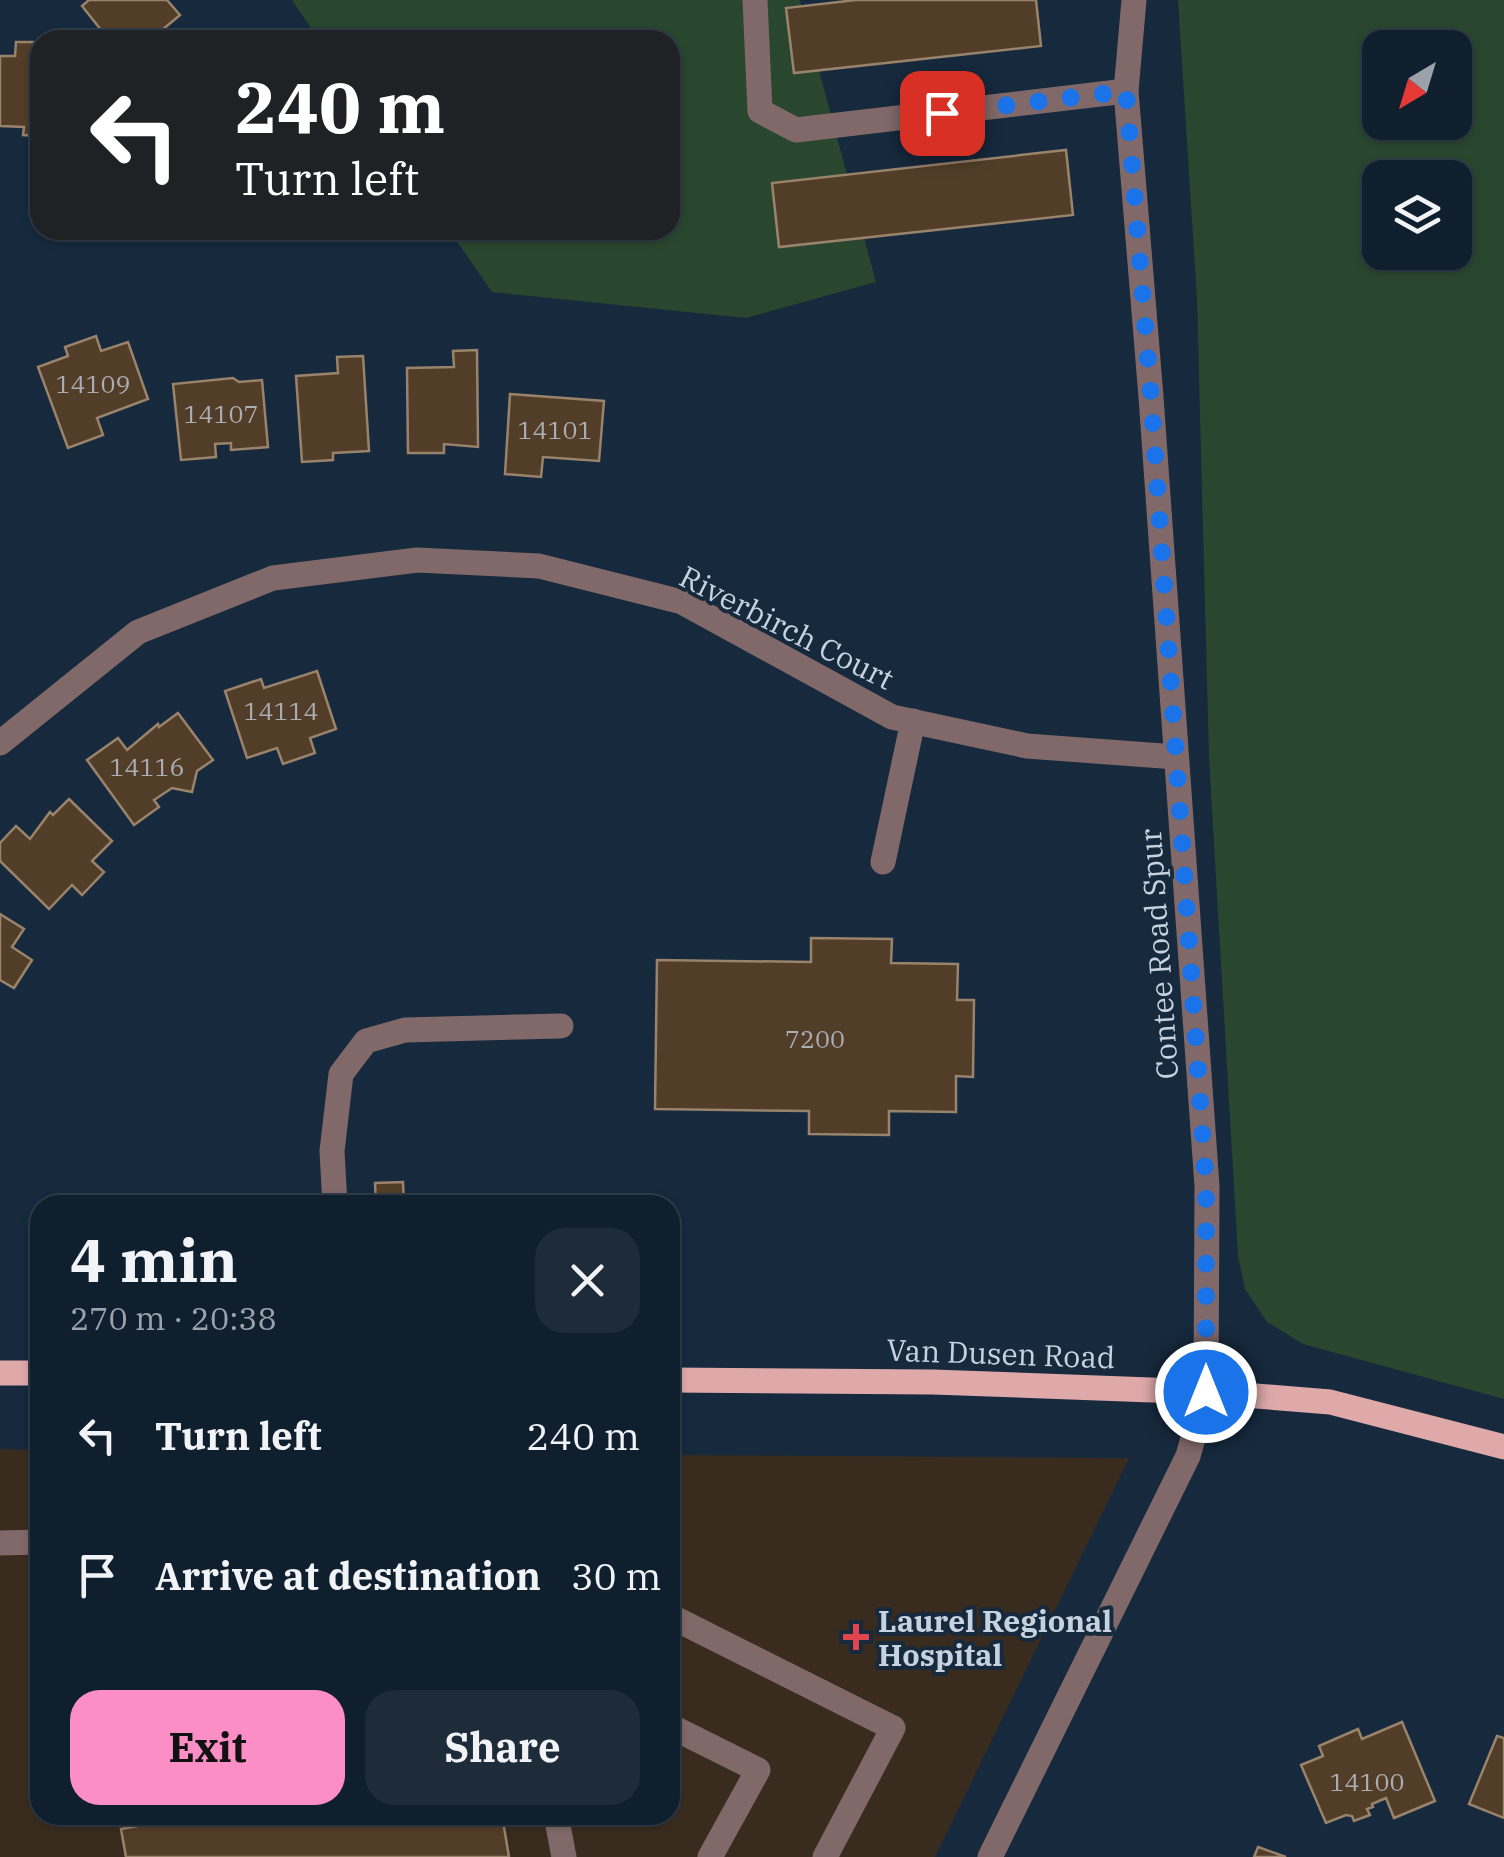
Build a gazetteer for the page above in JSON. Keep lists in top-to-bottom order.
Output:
{
  "streets": {
    "main road": ["Van Dusen Road"],
    "street": ["Riverbirch Court", "Contee Road Spur"]
  },
  "crossings": [
    ["Riverbirch Court", "Contee Road Spur"],
    ["Contee Road Spur", "Van Dusen Road"]
  ],
  "places": {
    "health": ["Laurel Regional Hospital"]
  },
  "house_numbers": [
    "14109",
    "14107",
    "14101",
    "14114",
    "14116",
    "7200",
    "14100"
  ],
  "north": "bottom left",
  "page": {
    "turn": ["240 m", "Turn left"],
    "heading": ["4 min", "270 m · 20:38"],
    "list": [
      {
        "name": "Turn left",
        "value": "240 m"
      },
      {
        "name": "Arrive at destination",
        "value": "30 m"
      }
    ],
    "buttons": ["Exit", "Share"]
  }
}
